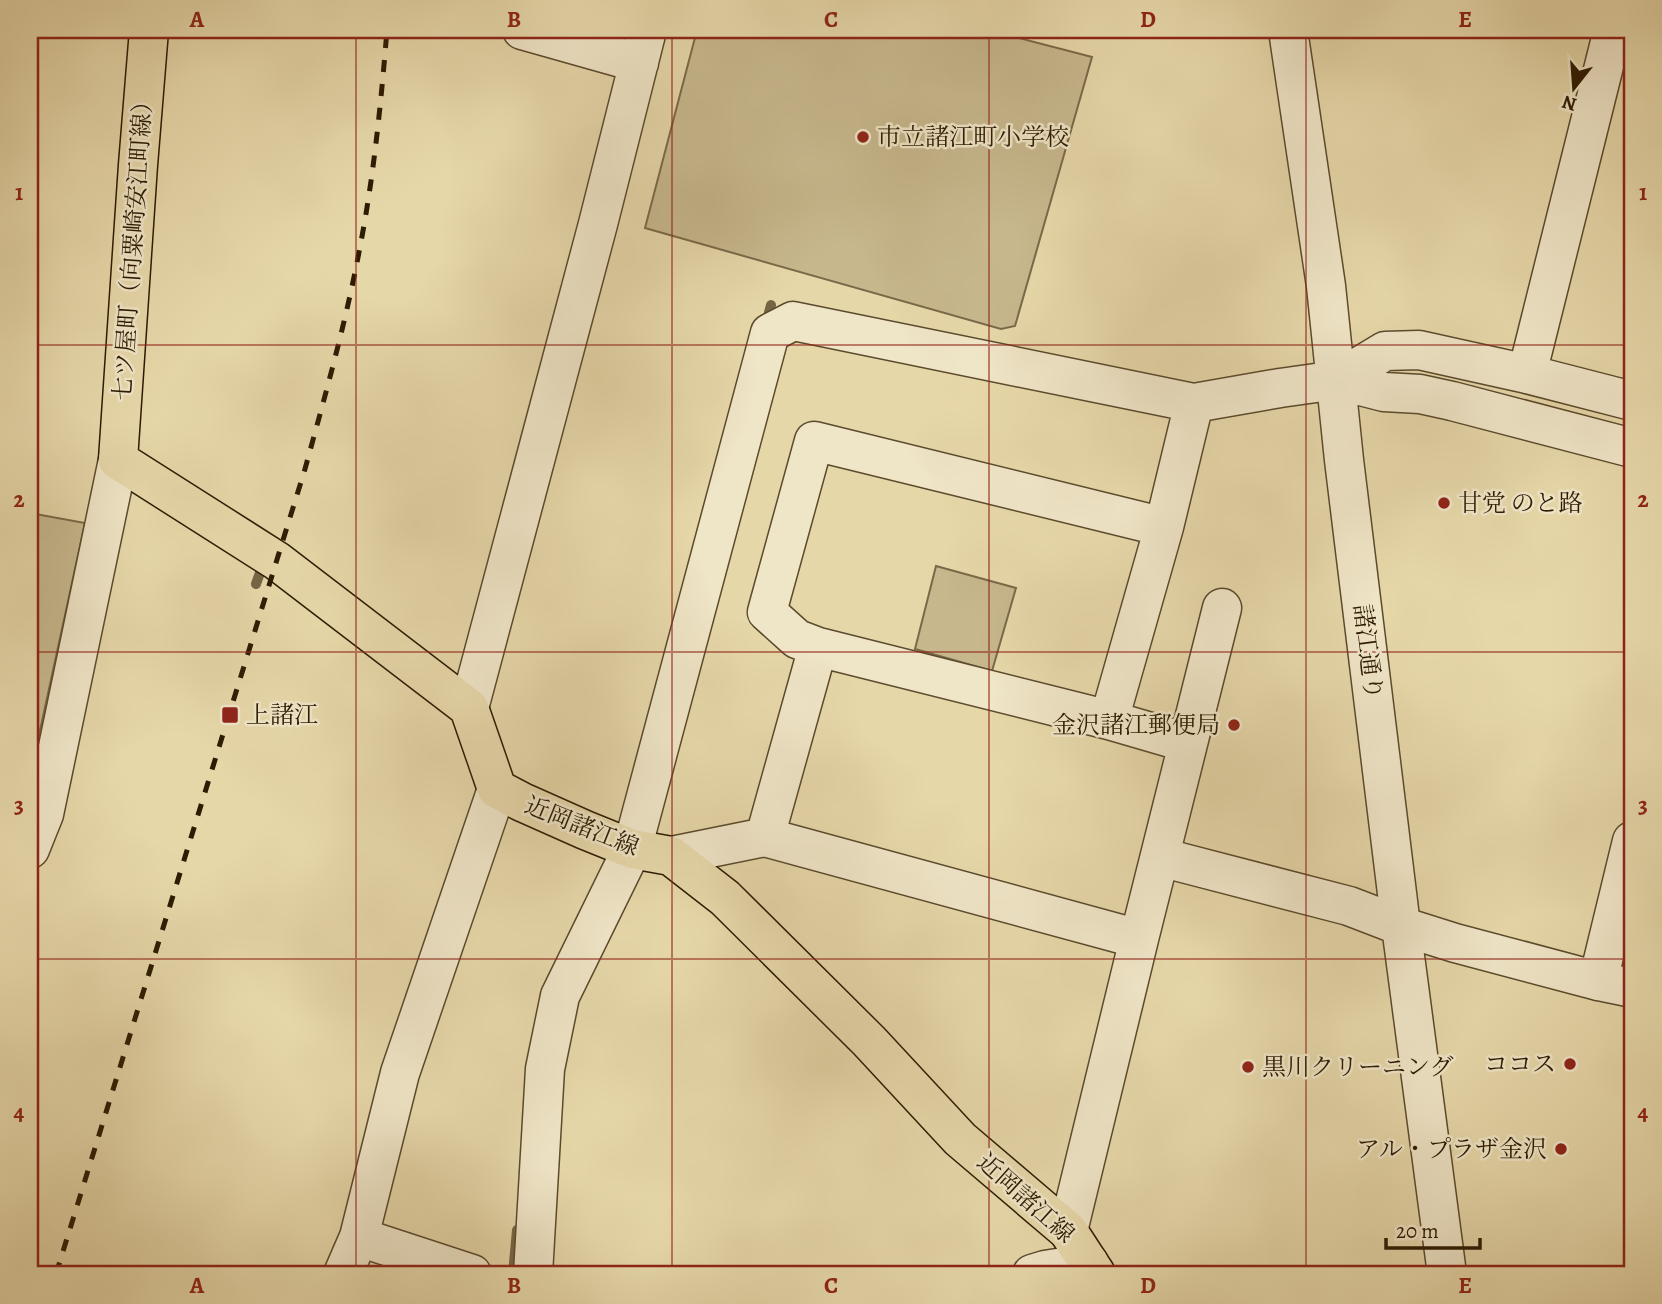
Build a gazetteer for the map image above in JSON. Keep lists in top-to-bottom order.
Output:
{
  "streets": {
    "main road": ["七ツ屋町（向粟崎安江町線）", "近岡諸江線"],
    "street": ["諸江通り"]
  },
  "places": {
    "other": [
      "市立諸江町小学校",
      "甘党 のと路",
      "金沢諸江郵便局",
      "ココス",
      "黒川クリーニング",
      "アル・プラザ金沢"
    ],
    "transit": ["上諸江"]
  },
  "scale_bar": "20 m",
  "north": "bottom",
  "grid": {
    "columns": [
      "A",
      "B",
      "C",
      "D",
      "E"
    ],
    "rows": [
      "1",
      "2",
      "3",
      "4"
    ]
  }
}
